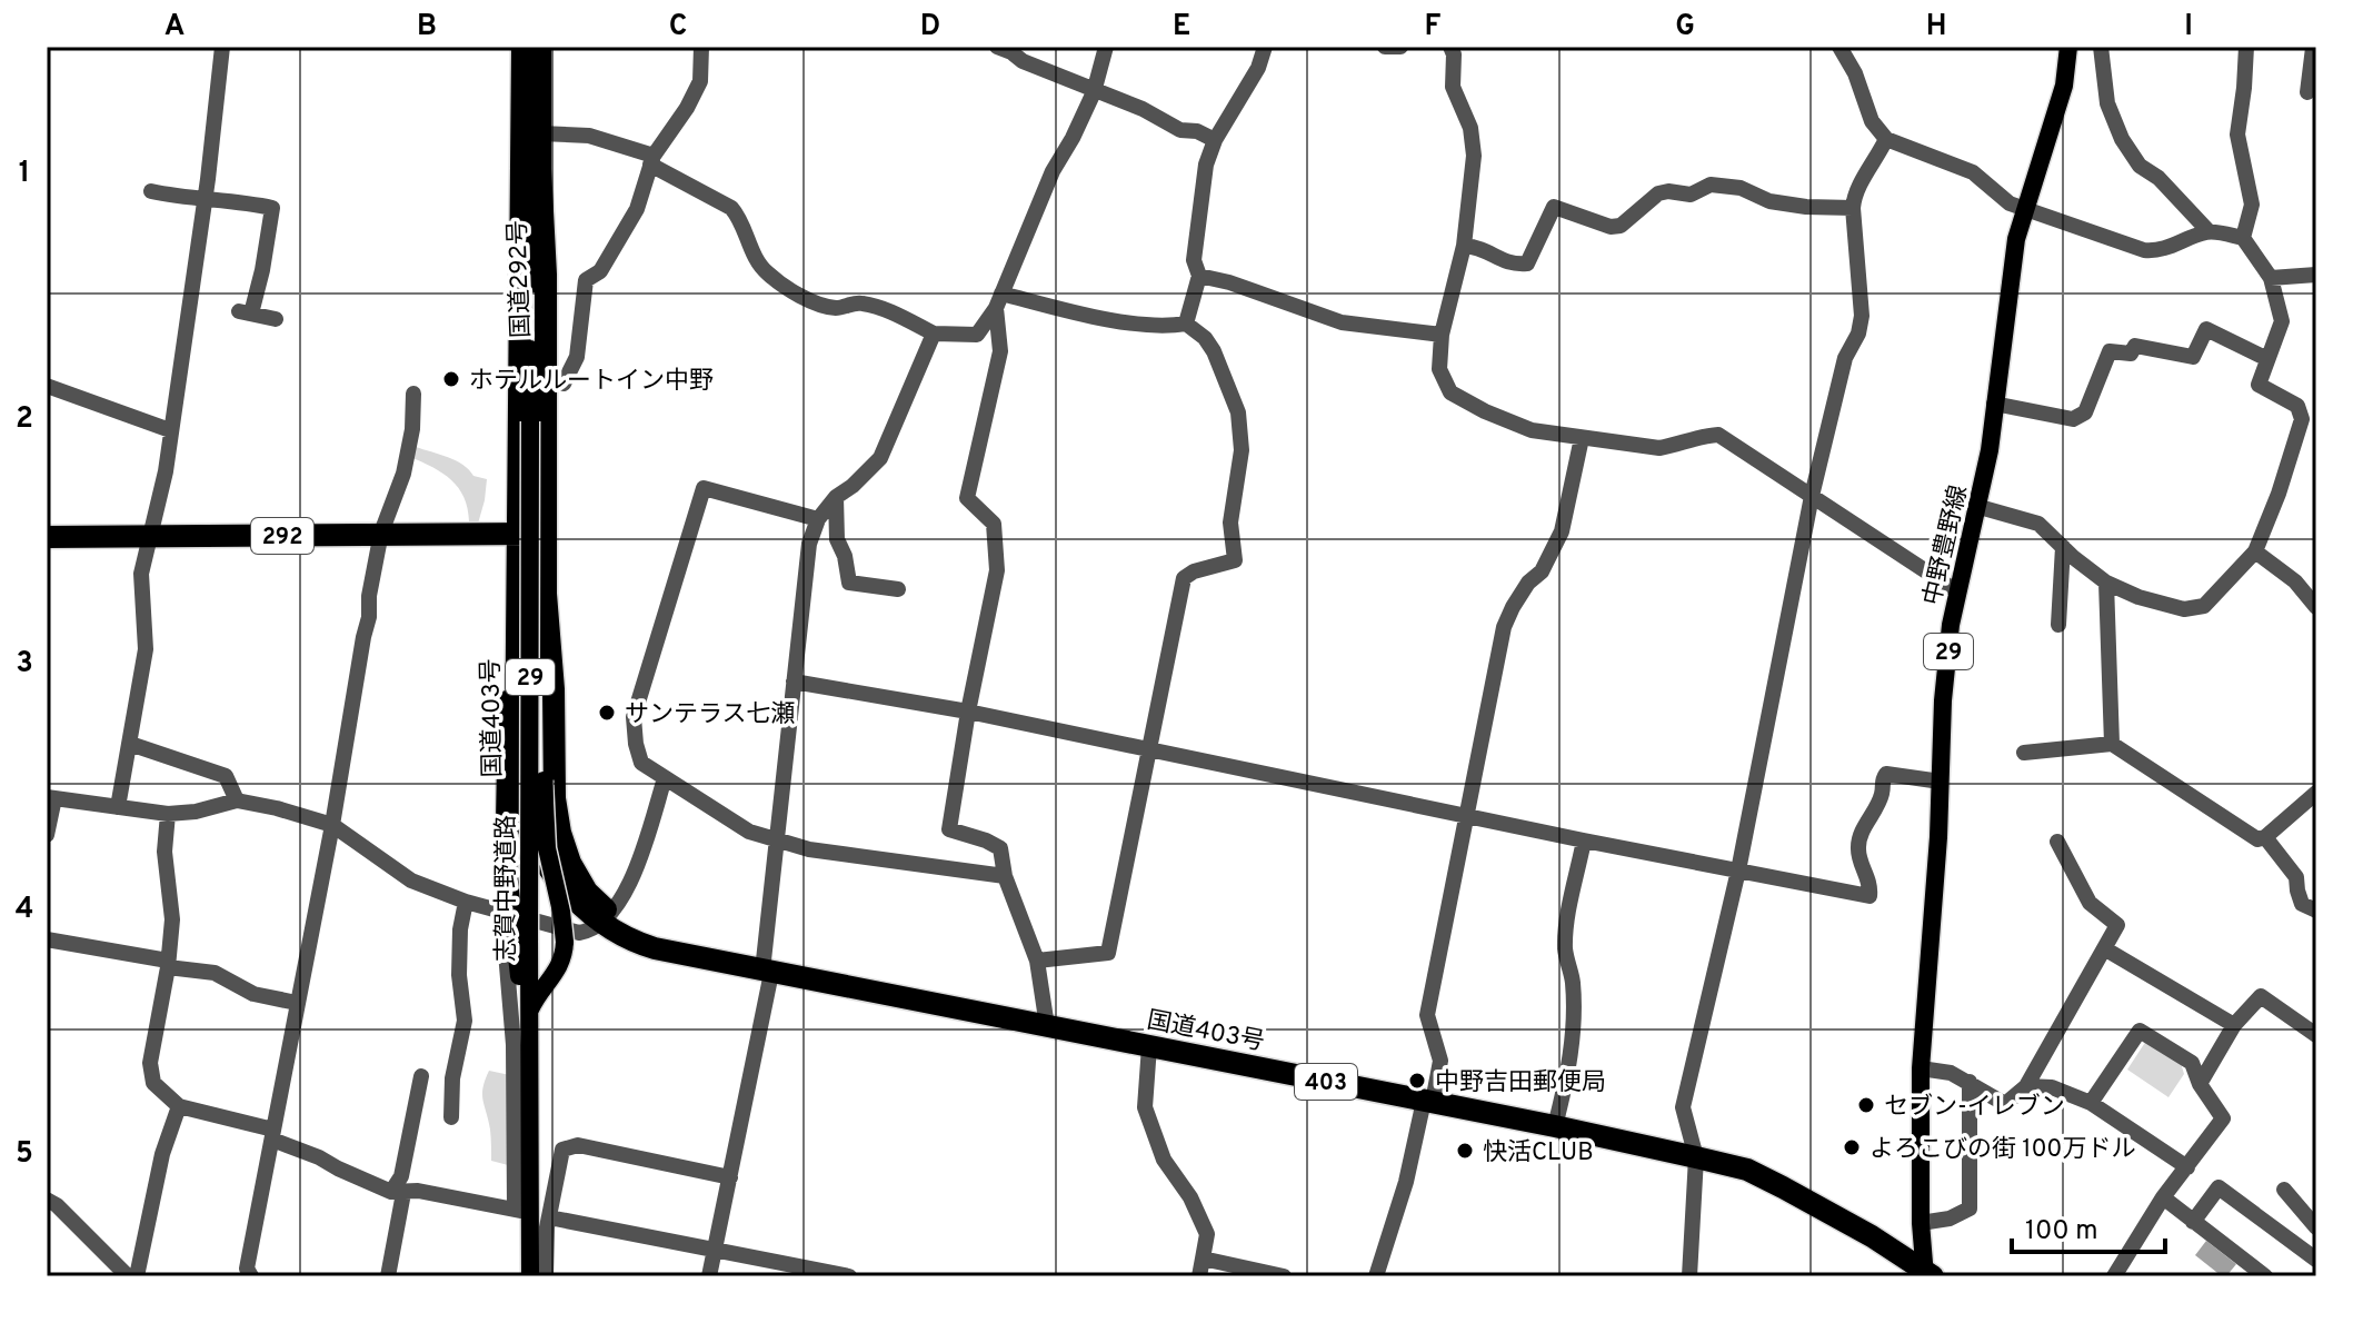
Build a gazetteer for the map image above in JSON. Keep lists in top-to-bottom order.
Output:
{
  "streets": {
    "highway": [
      "国道292号",
      "292",
      "国道403号",
      "403"
    ],
    "main road": ["中野豊野線", "29", "志賀中野道路"]
  },
  "crossings": [
    ["国道292号", "292"],
    ["国道292号", "国道403号"],
    ["国道292号", "志賀中野道路"],
    ["292", "国道403号"],
    ["中野豊野線", "国道403号"],
    ["29", "国道403号"],
    ["29", "志賀中野道路"]
  ],
  "places": [
    "ホテルルートイン中野",
    "サンテラス七瀬",
    "中野吉田郵便局",
    "セブン-イレブン",
    "よろこびの街 100万ドル",
    "快活CLUB"
  ],
  "scale_bar": "100 m",
  "grid": {
    "columns": [
      "A",
      "B",
      "C",
      "D",
      "E",
      "F",
      "G",
      "H",
      "I"
    ],
    "rows": [
      "1",
      "2",
      "3",
      "4",
      "5"
    ]
  }
}
